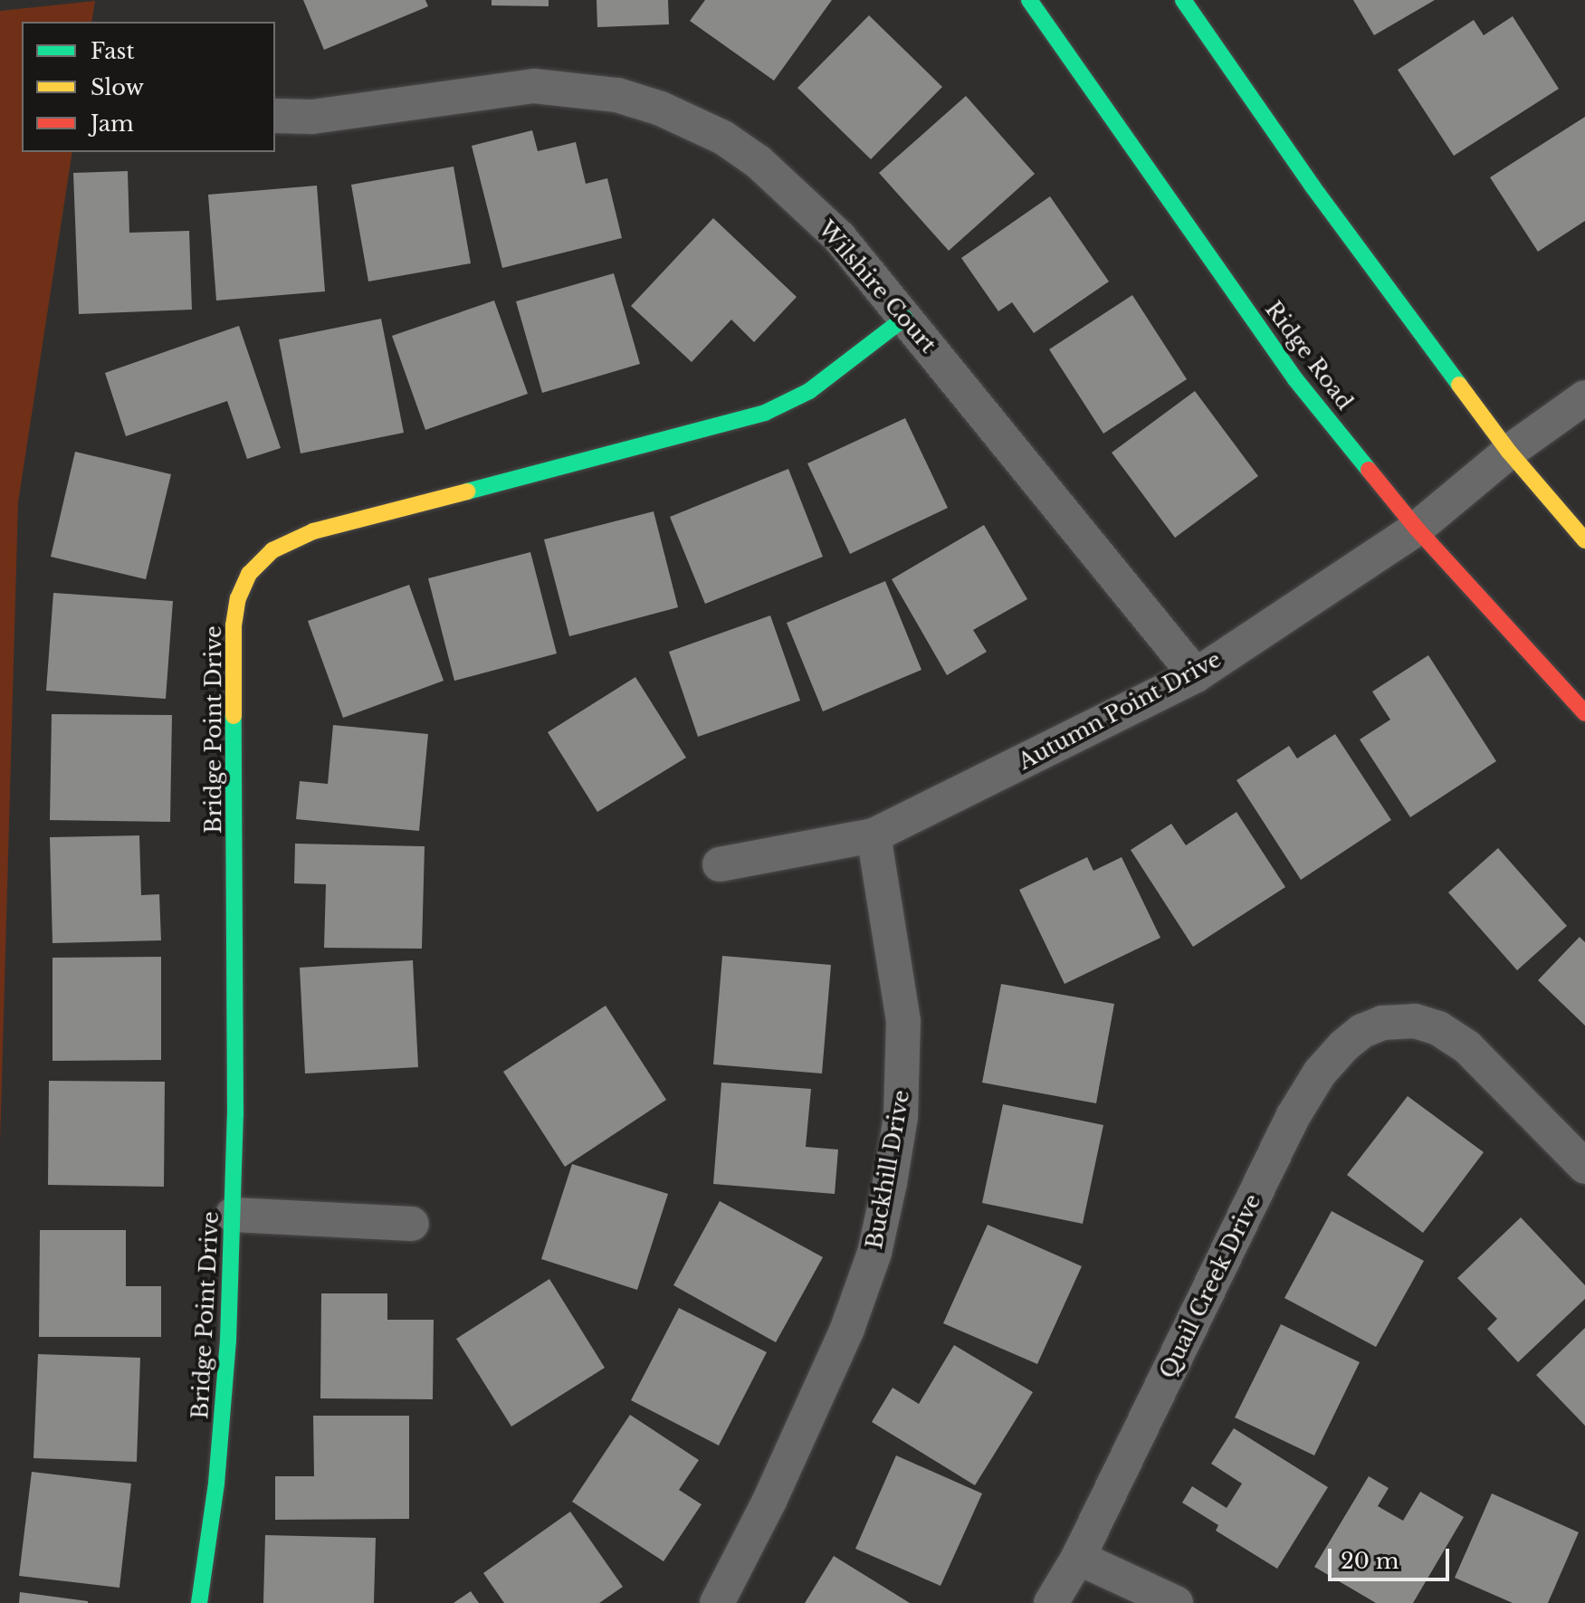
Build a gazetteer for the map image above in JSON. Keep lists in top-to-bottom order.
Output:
{
  "streets": {
    "street": [
      "Wilshire Court",
      "Ridge Road",
      "Autumn Point Drive",
      "Bridge Point Drive",
      "Buckhill Drive",
      "Quail Creek Drive"
    ]
  },
  "crossings": [
    ["Wilshire Court", "Autumn Point Drive"],
    ["Wilshire Court", "Bridge Point Drive"],
    ["Ridge Road", "Autumn Point Drive"],
    ["Autumn Point Drive", "Buckhill Drive"]
  ],
  "legend": ["Fast", "Slow", "Jam"],
  "scale_bar": "20 m"
}
